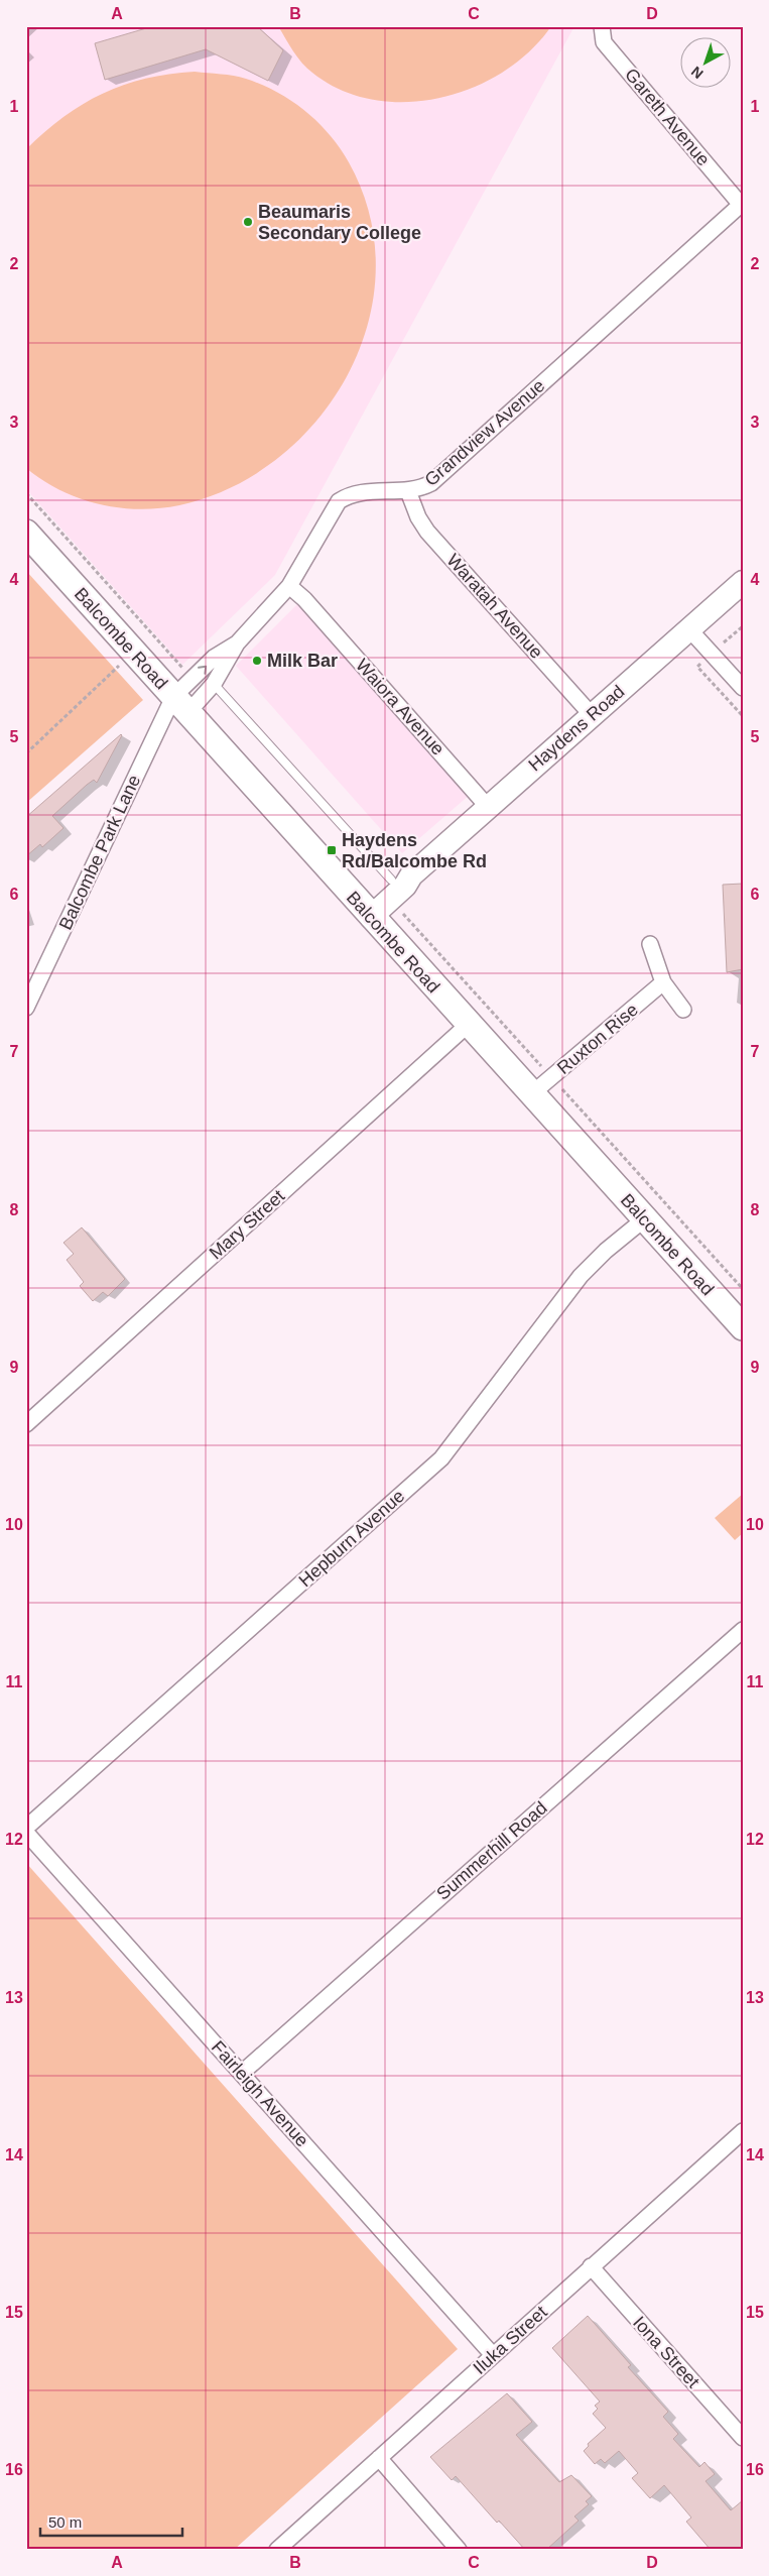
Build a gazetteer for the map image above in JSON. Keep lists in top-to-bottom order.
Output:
{
  "streets": {
    "main road": ["Balcombe Road"],
    "street": [
      "Gareth Avenue",
      "Grandview Avenue",
      "Waratah Avenue",
      "Waiora Avenue",
      "Haydens Road",
      "Balcombe Park Lane",
      "Ruxton Rise",
      "Mary Street",
      "Hepburn Avenue",
      "Summerhill Road",
      "Fairleigh Avenue",
      "Iluka Street",
      "Iona Street"
    ]
  },
  "crossings": [
    ["Gareth Avenue", "Grandview Avenue"],
    ["Grandview Avenue", "Waratah Avenue"],
    ["Grandview Avenue", "Balcombe Road"],
    ["Grandview Avenue", "Waiora Avenue"],
    ["Grandview Avenue", "Balcombe Park Lane"],
    ["Waratah Avenue", "Haydens Road"],
    ["Balcombe Road", "Haydens Road"],
    ["Balcombe Road", "Balcombe Park Lane"],
    ["Balcombe Road", "Ruxton Rise"],
    ["Balcombe Road", "Mary Street"],
    ["Balcombe Road", "Hepburn Avenue"],
    ["Waiora Avenue", "Haydens Road"],
    ["Summerhill Road", "Fairleigh Avenue"],
    ["Fairleigh Avenue", "Iluka Street"],
    ["Iluka Street", "Iona Street"]
  ],
  "places": {
    "other": ["Beaumaris Secondary College", "Milk Bar"],
    "transit": ["Haydens Rd/Balcombe Rd"]
  },
  "scale_bar": "50 m",
  "north": "bottom left",
  "grid": {
    "columns": [
      "A",
      "B",
      "C",
      "D"
    ],
    "rows": [
      "1",
      "2",
      "3",
      "4",
      "5",
      "6",
      "7",
      "8",
      "9",
      "10",
      "11",
      "12",
      "13",
      "14",
      "15",
      "16"
    ]
  }
}
